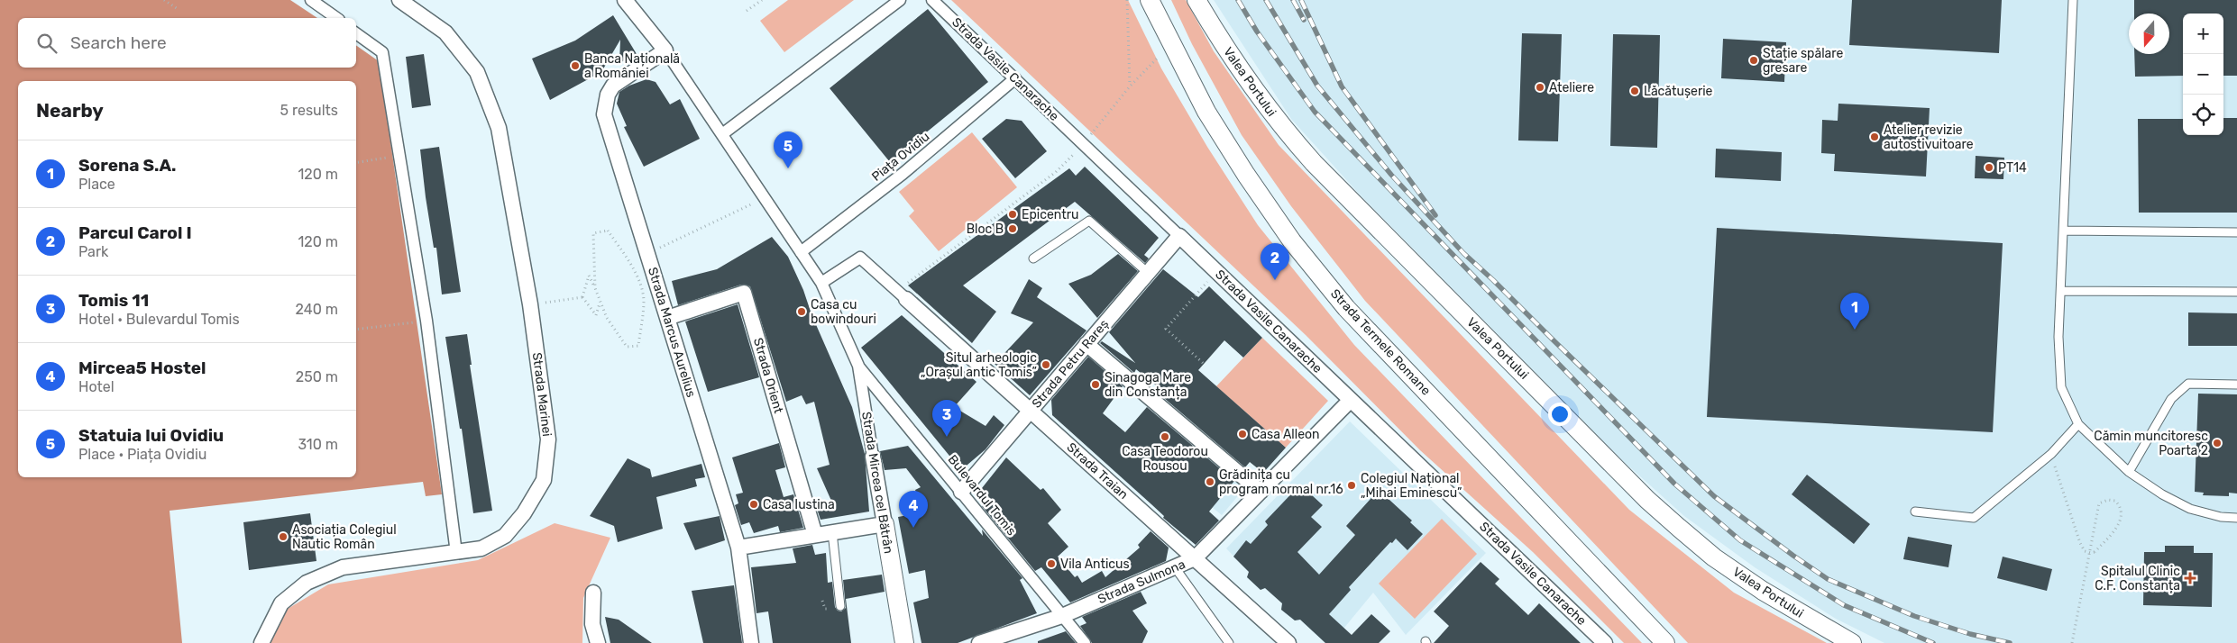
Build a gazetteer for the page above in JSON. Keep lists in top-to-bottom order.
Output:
{
  "streets": {
    "street": [
      "Strada Vasile Canarache",
      "Valea Portului",
      "Piața Ovidiu",
      "Strada Marcus Aurelius",
      "Strada Termele Romane",
      "Strada Petru Rareș",
      "Strada Orient",
      "Strada Marinei",
      "Strada Traian",
      "Strada Mircea cel Bătrân",
      "Bulevardul Tomis",
      "Strada Sulmona"
    ]
  },
  "crossings": [
    ["Strada Vasile Canarache", "Piața Ovidiu"],
    ["Strada Vasile Canarache", "Strada Petru Rareș"],
    ["Strada Vasile Canarache", "Strada Sulmona"],
    ["Piața Ovidiu", "Strada Mircea cel Bătrân"],
    ["Strada Marcus Aurelius", "Strada Orient"],
    ["Strada Marcus Aurelius", "Strada Mircea cel Bătrân"],
    ["Strada Petru Rareș", "Strada Traian"],
    ["Strada Petru Rareș", "Bulevardul Tomis"],
    ["Strada Traian", "Strada Sulmona"],
    ["Strada Mircea cel Bătrân", "Bulevardul Tomis"],
    ["Bulevardul Tomis", "Strada Sulmona"]
  ],
  "places": {
    "other": [
      "Stație spălare gresare",
      "Banca Națională a României",
      "Ateliere",
      "Lăcătușerie",
      "Atelier revizie autostivuitoare",
      "PT14",
      "Epicentru",
      "Bloc B",
      "Casa cu bowindouri",
      "Situl arheologic „Orașul antic Tomis”",
      "Sinagoga Mare din Constanța",
      "Casa Alleon",
      "Casa Teodorou Rousou",
      "Cămin muncitoresc Poarta 2",
      "Grădinița cu program normal nr.16",
      "Colegiul Național „Mihai Eminescu”",
      "Casa Iustina",
      "Asociația Colegiul Nautic Român",
      "Vila Anticus"
    ],
    "health": ["Spitalul Clinic C.F. Constanța"]
  },
  "north": "bottom",
  "page": {
    "map_buttons": ["+", "−"],
    "search": "Search here",
    "heading": ["Nearby", "5 results"],
    "pins": [
      "5",
      "2",
      "1",
      "3",
      "4"
    ],
    "list": [
      {
        "mark": "1",
        "name": "Sorena S.A.",
        "note": "Place",
        "value": "120 m"
      },
      {
        "mark": "2",
        "name": "Parcul Carol I",
        "note": "Park",
        "value": "120 m"
      },
      {
        "mark": "3",
        "name": "Tomis 11",
        "note": "Hotel · Bulevardul Tomis",
        "value": "240 m"
      },
      {
        "mark": "4",
        "name": "Mircea5 Hostel",
        "note": "Hotel",
        "value": "250 m"
      },
      {
        "mark": "5",
        "name": "Statuia lui Ovidiu",
        "note": "Place · Piața Ovidiu",
        "value": "310 m"
      }
    ]
  }
}
